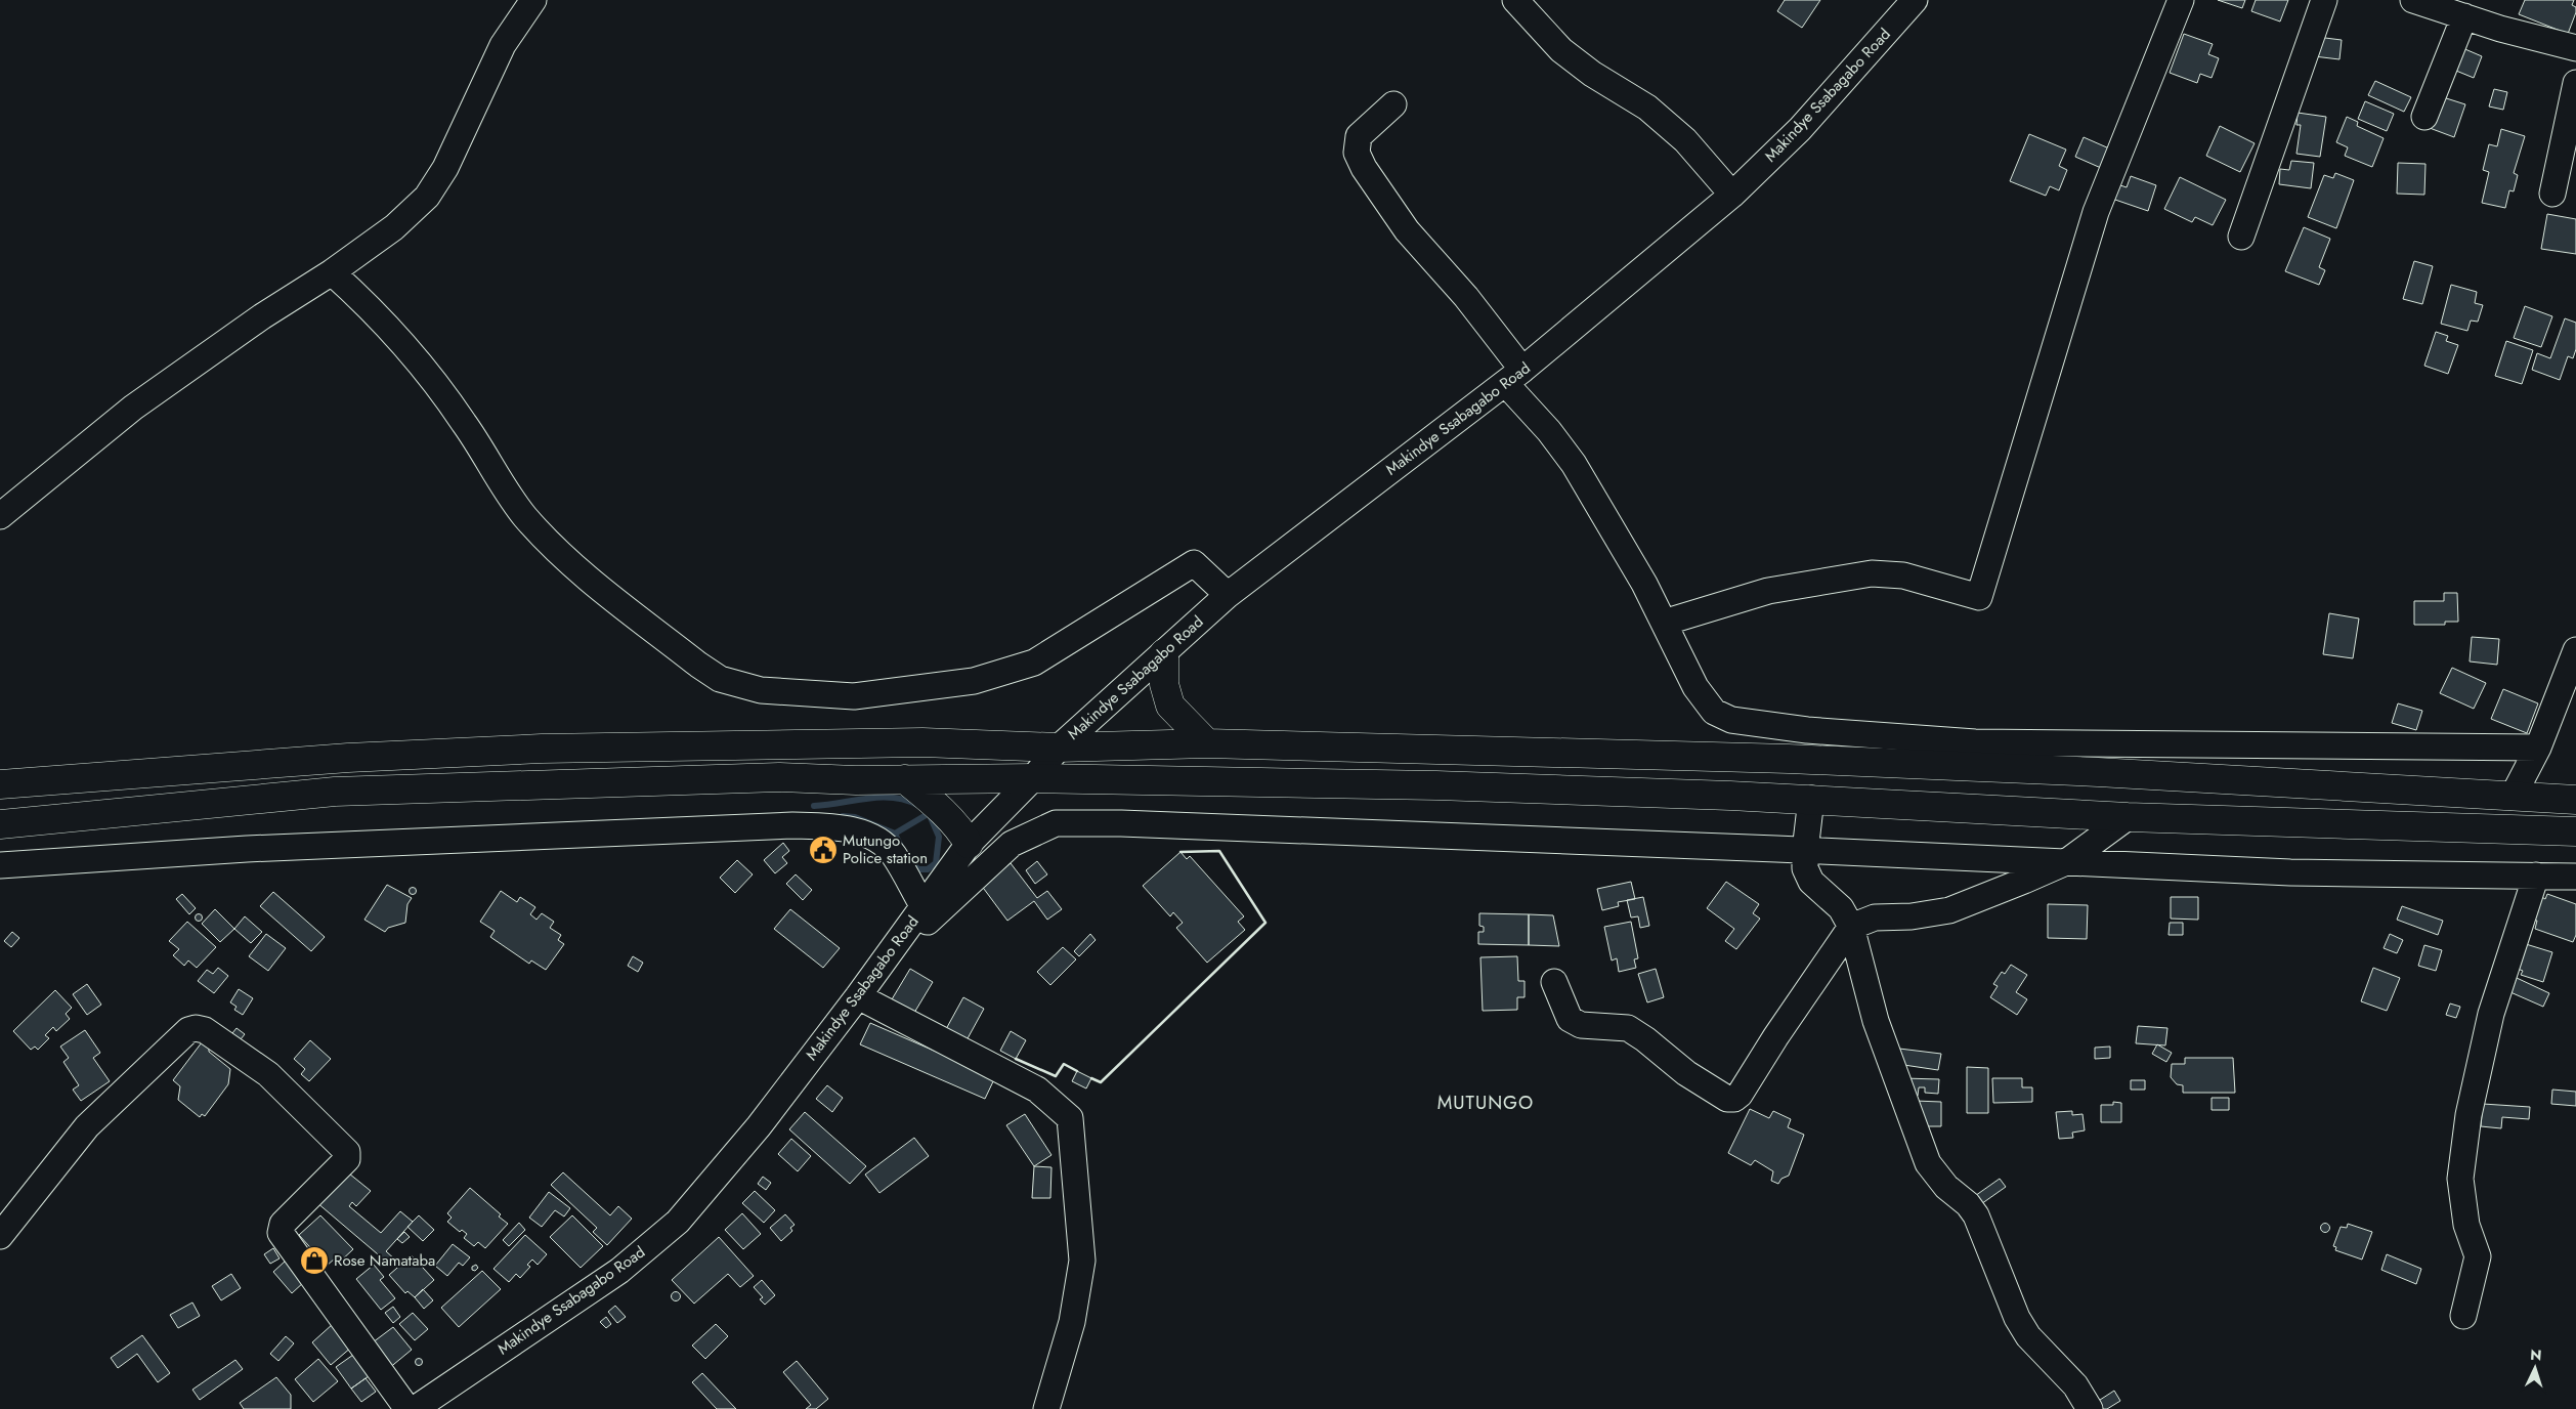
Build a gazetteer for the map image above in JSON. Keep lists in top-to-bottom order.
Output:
{
  "streets": {
    "street": ["Makindye Ssabagabo Road"]
  },
  "districts": ["MUTUNGO"],
  "places": {
    "public building": ["Mutungo Police station"],
    "shop": ["Rose Namataba"]
  },
  "north": "top"
}
